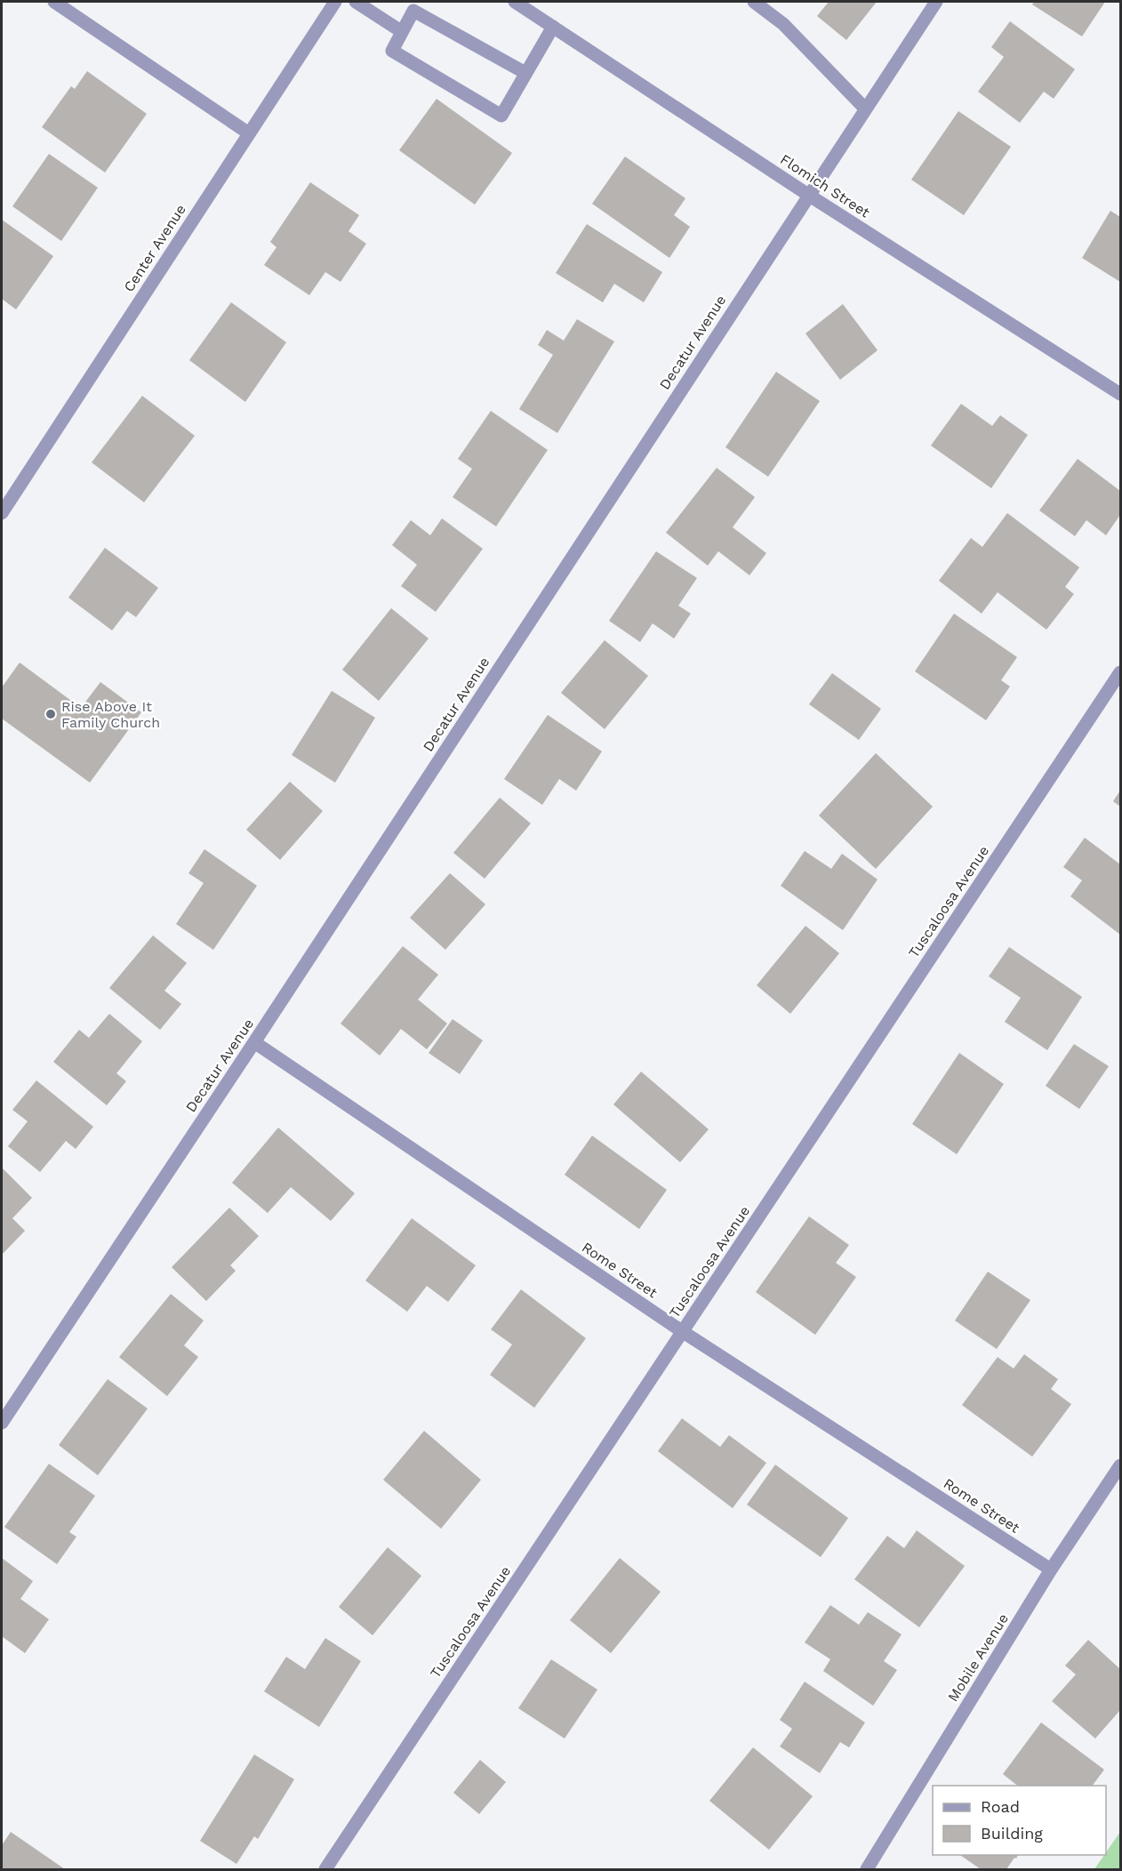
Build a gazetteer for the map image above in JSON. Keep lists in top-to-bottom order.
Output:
{
  "streets": {
    "street": [
      "Flomich Street",
      "Center Avenue",
      "Decatur Avenue",
      "Tuscaloosa Avenue",
      "Rome Street",
      "Mobile Avenue"
    ]
  },
  "crossings": [
    ["Flomich Street", "Decatur Avenue"],
    ["Decatur Avenue", "Rome Street"],
    ["Tuscaloosa Avenue", "Rome Street"],
    ["Rome Street", "Mobile Avenue"]
  ],
  "places": ["Rise Above It Family Church"],
  "legend": ["Road", "Building"]
}
